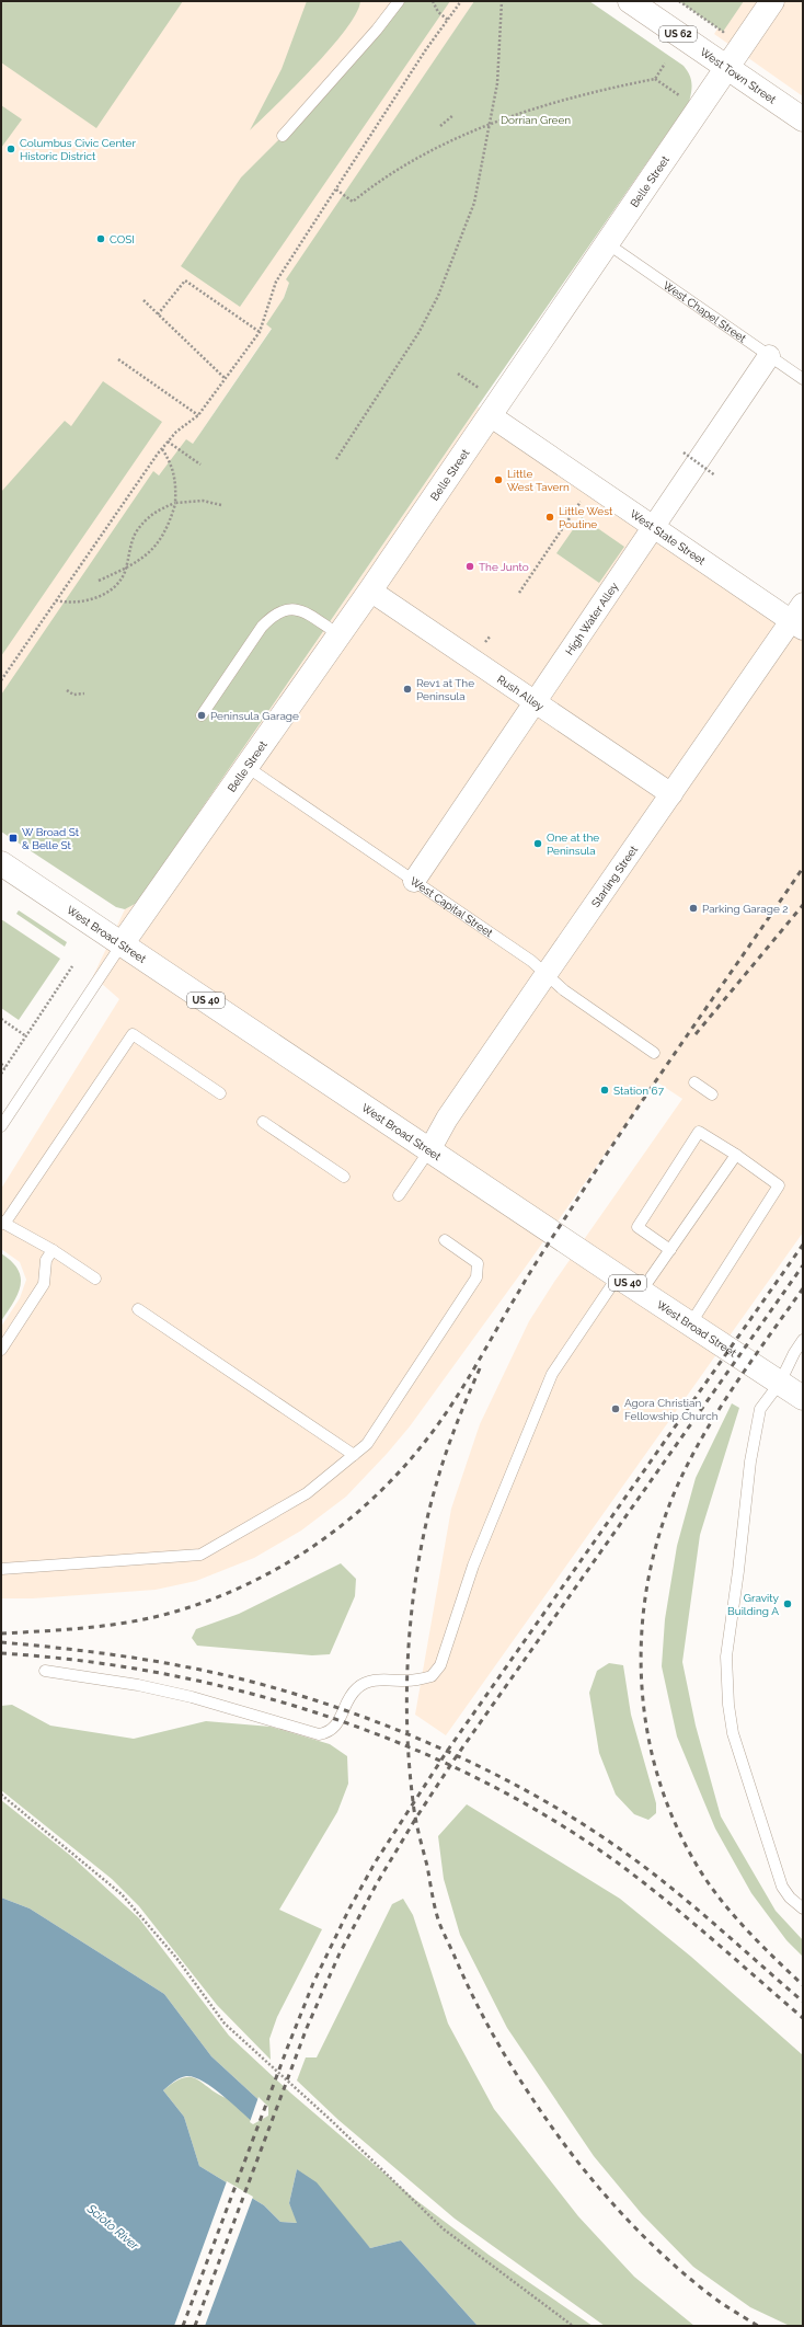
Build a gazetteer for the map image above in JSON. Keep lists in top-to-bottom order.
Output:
{
  "streets": {
    "main road": [
      "US 62",
      "West Town Street",
      "Belle Street",
      "West Broad Street",
      "US 40"
    ],
    "street": [
      "West State Street",
      "High Water Alley",
      "Rush Alley",
      "Starling Street"
    ],
    "lane": ["West Chapel Street", "West Capital Street"]
  },
  "crossings": [
    ["West Town Street", "Belle Street"],
    ["Belle Street", "West Chapel Street"],
    ["Belle Street", "West State Street"],
    ["Belle Street", "Rush Alley"],
    ["Belle Street", "West Capital Street"],
    ["Belle Street", "West Broad Street"],
    ["West Chapel Street", "High Water Alley"],
    ["West State Street", "High Water Alley"],
    ["West State Street", "Starling Street"],
    ["High Water Alley", "Rush Alley"],
    ["High Water Alley", "West Capital Street"],
    ["Rush Alley", "Starling Street"],
    ["Starling Street", "West Capital Street"],
    ["Starling Street", "West Broad Street"]
  ],
  "water": ["Scioto River"],
  "parks": ["Dorrian Green"],
  "places": {
    "other": [
      "Columbus Civic Center Historic District",
      "COSI",
      "Little West Tavern",
      "Little West Poutine",
      "The Junto",
      "Rev1 at The Peninsula",
      "Peninsula Garage",
      "One at the Peninsula",
      "Parking Garage 2",
      "Station 67",
      "Agora Christian Fellowship Church",
      "Gravity Building A"
    ],
    "transit": ["W Broad St & Belle St"]
  }
}
